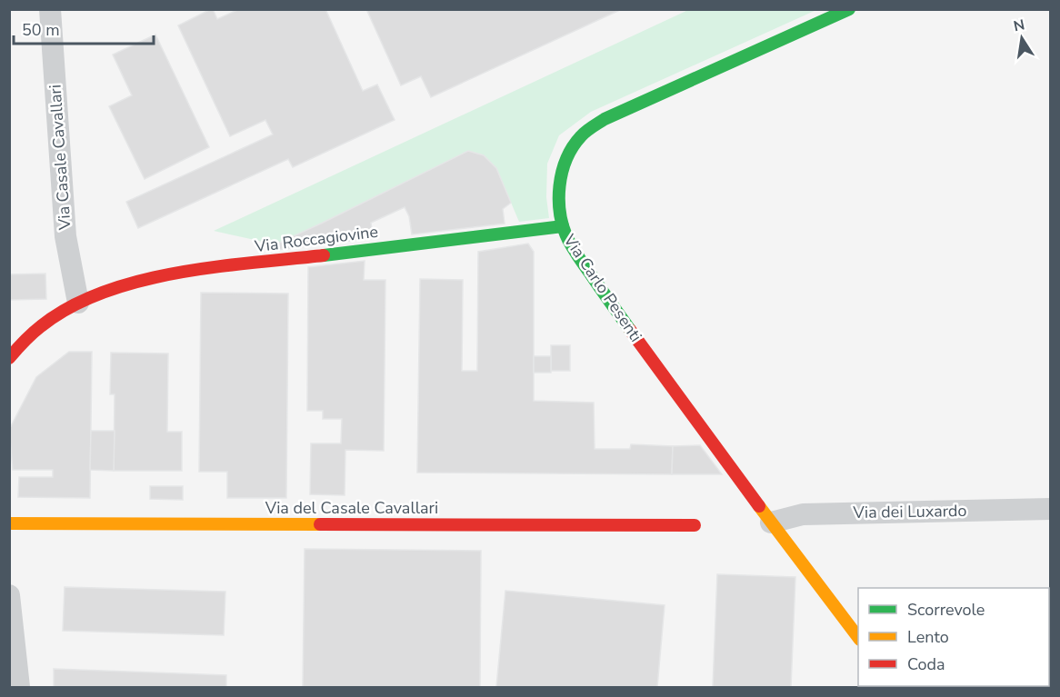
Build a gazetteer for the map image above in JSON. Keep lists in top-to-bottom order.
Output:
{
  "streets": {
    "street": [
      "Via Casale Cavallari",
      "Via Roccagiovine",
      "Via Carlo Pesenti",
      "Via del Casale Cavallari",
      "Via dei Luxardo"
    ]
  },
  "crossings": [
    ["Via Casale Cavallari", "Via Roccagiovine"],
    ["Via Roccagiovine", "Via Carlo Pesenti"],
    ["Via Carlo Pesenti", "Via dei Luxardo"]
  ],
  "legend": ["Scorrevole", "Lento", "Coda"],
  "scale_bar": "50 m",
  "north": "top"
}
